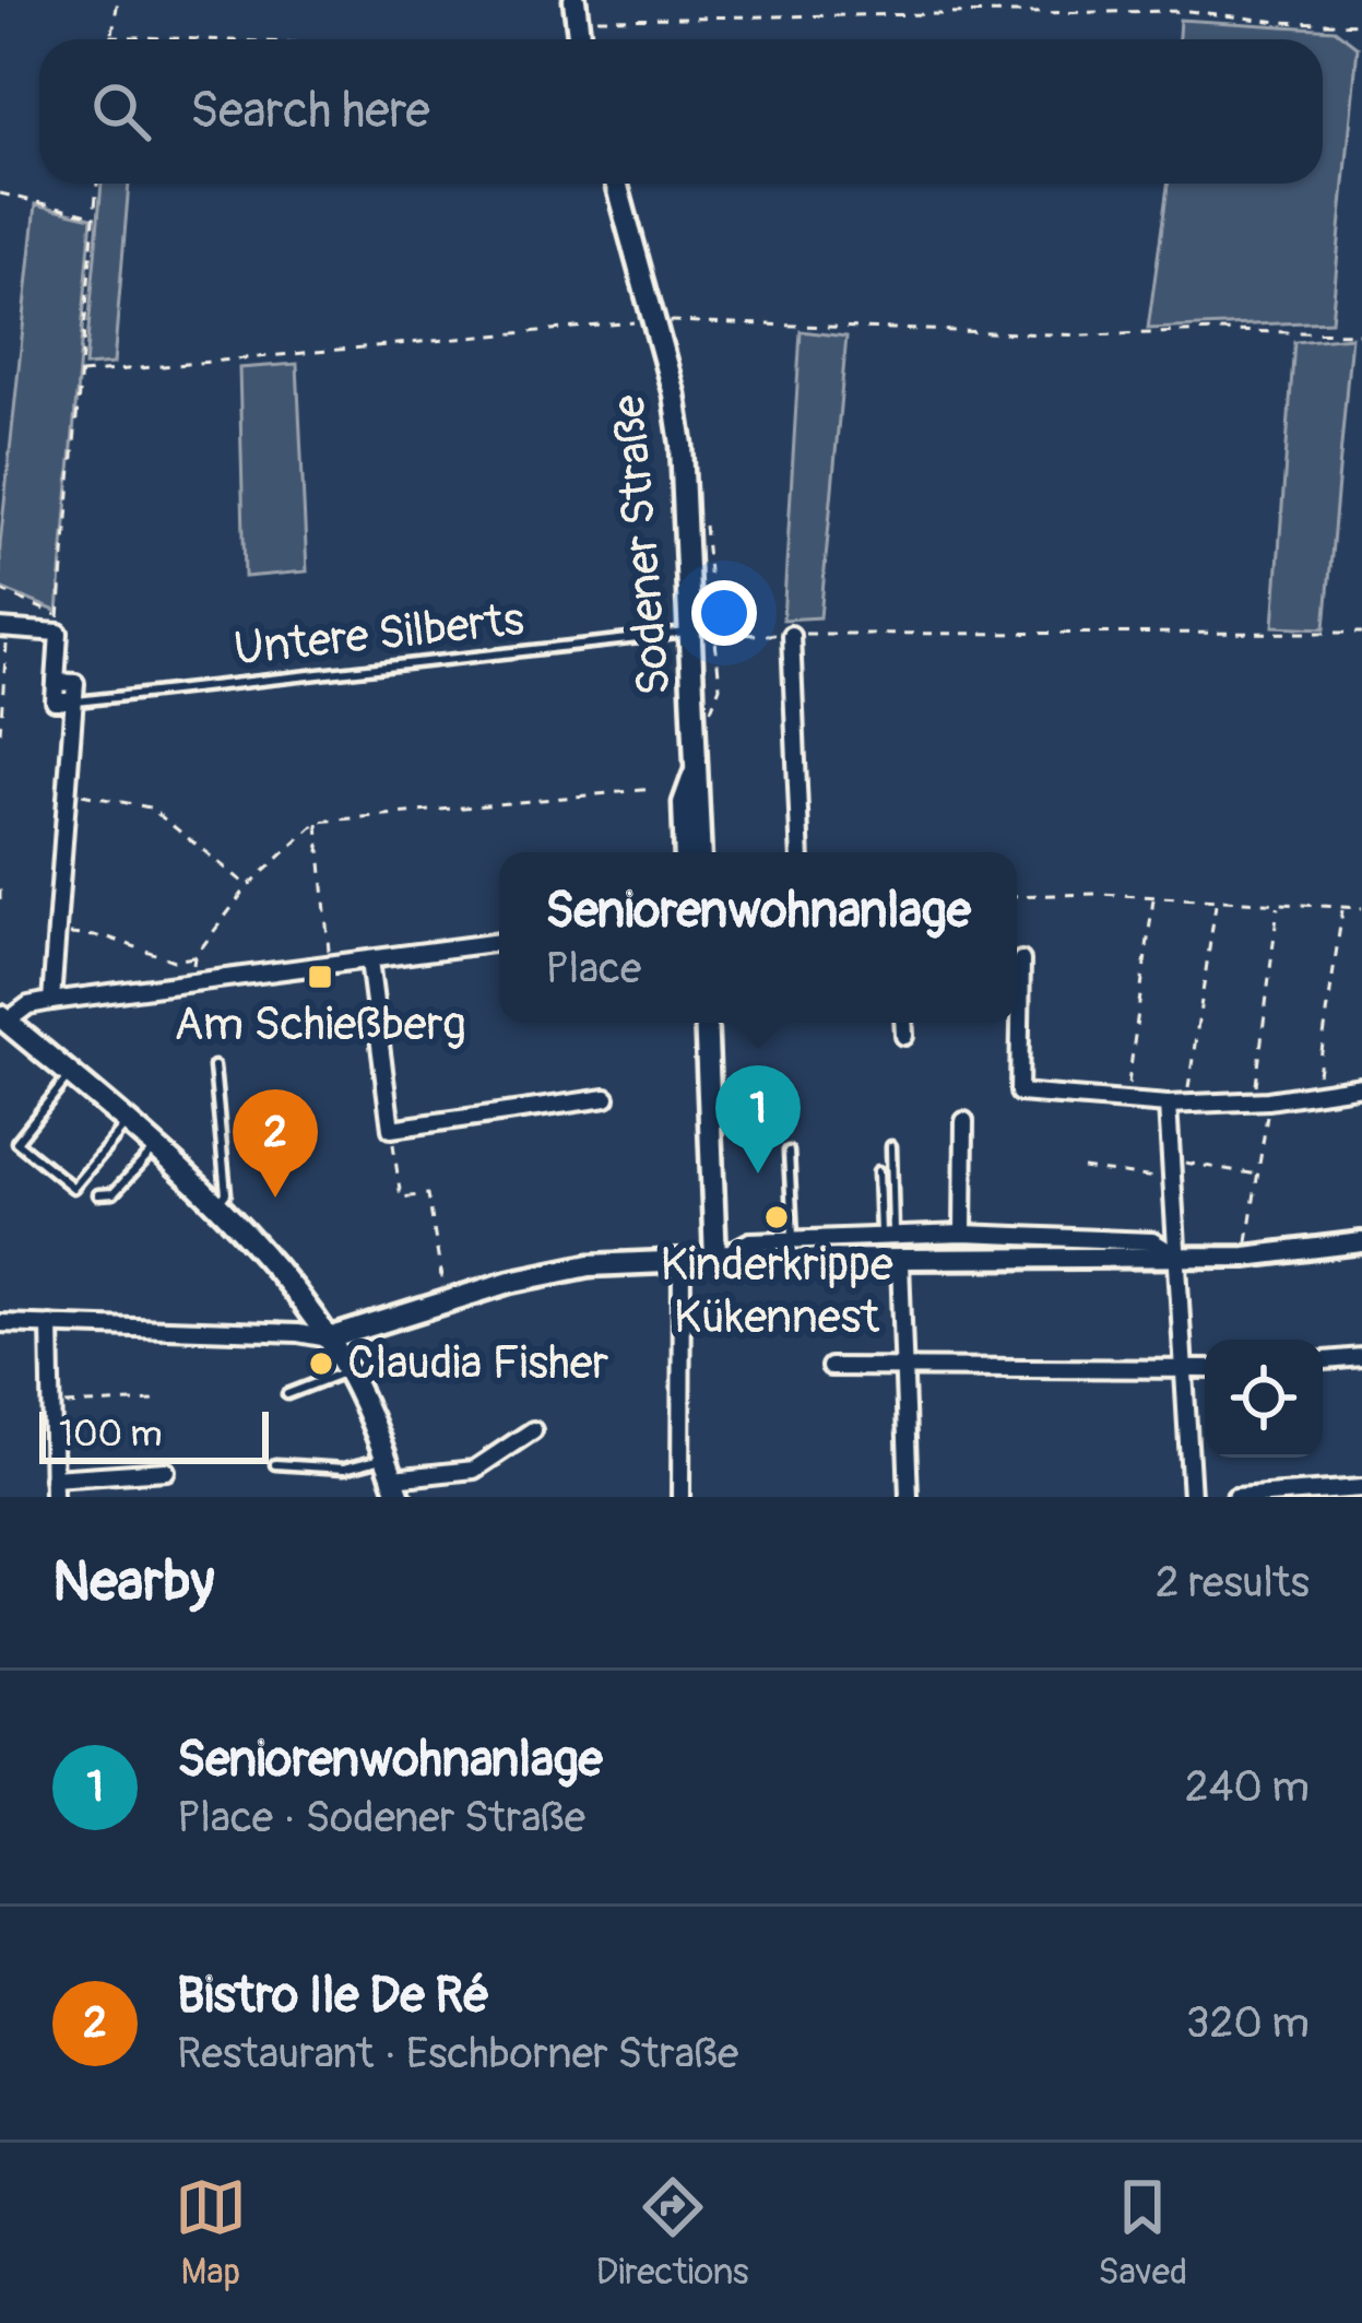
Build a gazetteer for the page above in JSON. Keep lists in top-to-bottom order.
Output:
{
  "streets": {
    "main road": ["Sodener Straße"],
    "lane": ["Untere Silberts"]
  },
  "crossings": [
    ["Sodener Straße", "Untere Silberts"]
  ],
  "places": {
    "transit": ["Am Schießberg"],
    "other": ["Kinderkrippe Kükennest", "Claudia Fisher"]
  },
  "scale_bar": "100 m",
  "page": {
    "search": "Search here",
    "popup": ["Seniorenwohnanlage", "Place"],
    "pins": ["1", "2"],
    "scale": "100 m",
    "heading": ["Nearby", "2 results"],
    "list": [
      {
        "mark": "1",
        "name": "Seniorenwohnanlage",
        "note": "Place · Sodener Straße",
        "value": "240 m"
      },
      {
        "mark": "2",
        "name": "Bistro Ile De Ré",
        "note": "Restaurant · Eschborner Straße",
        "value": "320 m"
      }
    ],
    "nav": ["Map", "Directions", "Saved"]
  }
}
